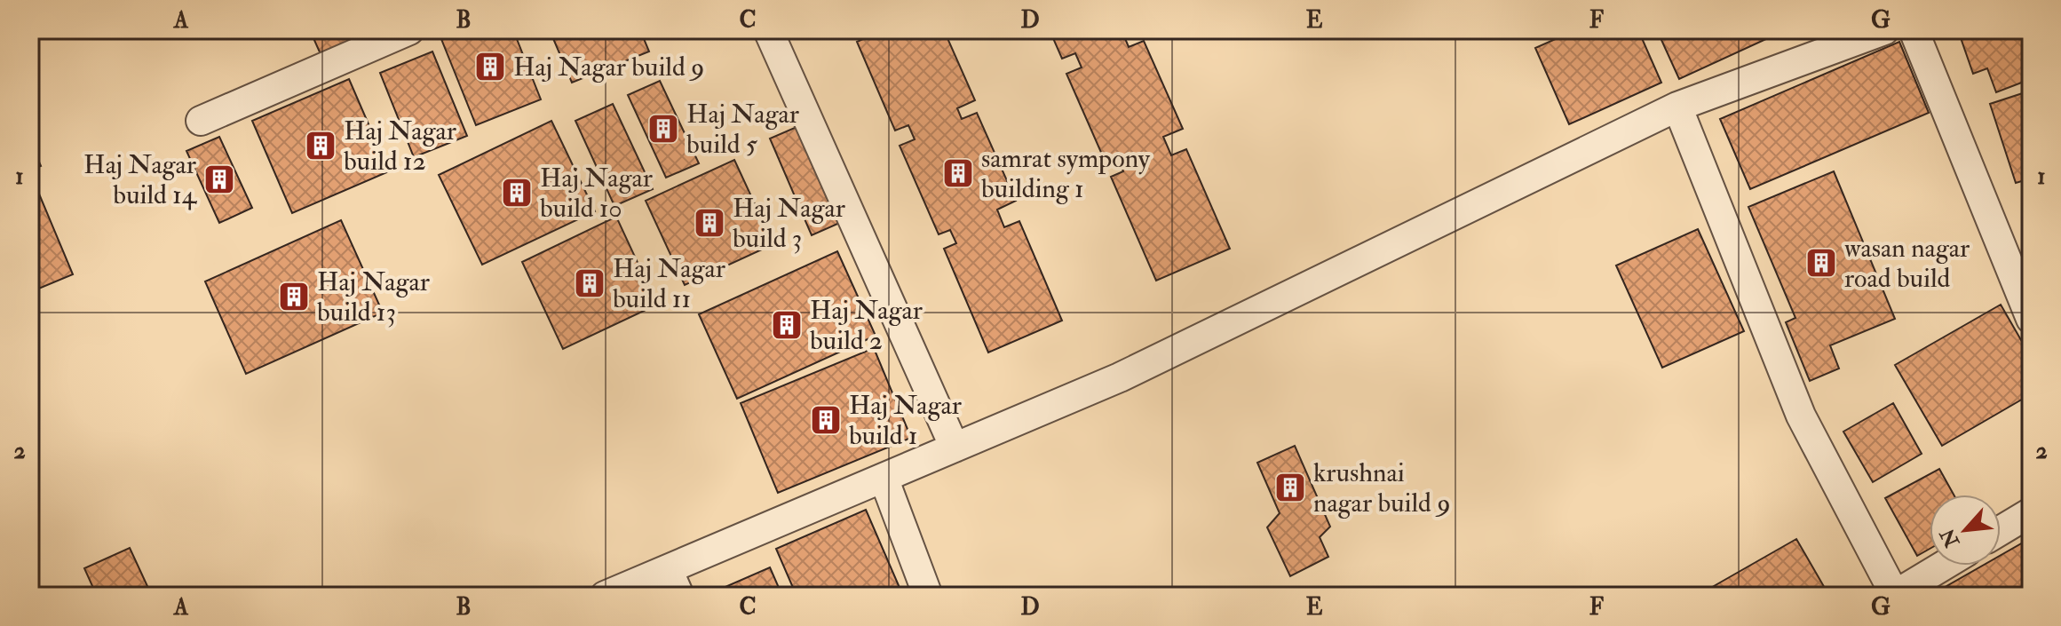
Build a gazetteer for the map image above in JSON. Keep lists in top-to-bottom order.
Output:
{
  "places": {
    "building": [
      "Haj Nagar build 9",
      "Haj Nagar build 5",
      "Haj Nagar build 12",
      "samrat sympony building 1",
      "Haj Nagar build 14",
      "Haj Nagar build 10",
      "Haj Nagar build 3",
      "wasan nagar road build",
      "Haj Nagar build 11",
      "Haj Nagar build 13",
      "Haj Nagar build 2",
      "Haj Nagar build 1",
      "krushnai nagar build 9"
    ]
  },
  "north": "bottom left",
  "grid": {
    "columns": [
      "A",
      "B",
      "C",
      "D",
      "E",
      "F",
      "G"
    ],
    "rows": ["1", "2"]
  }
}
